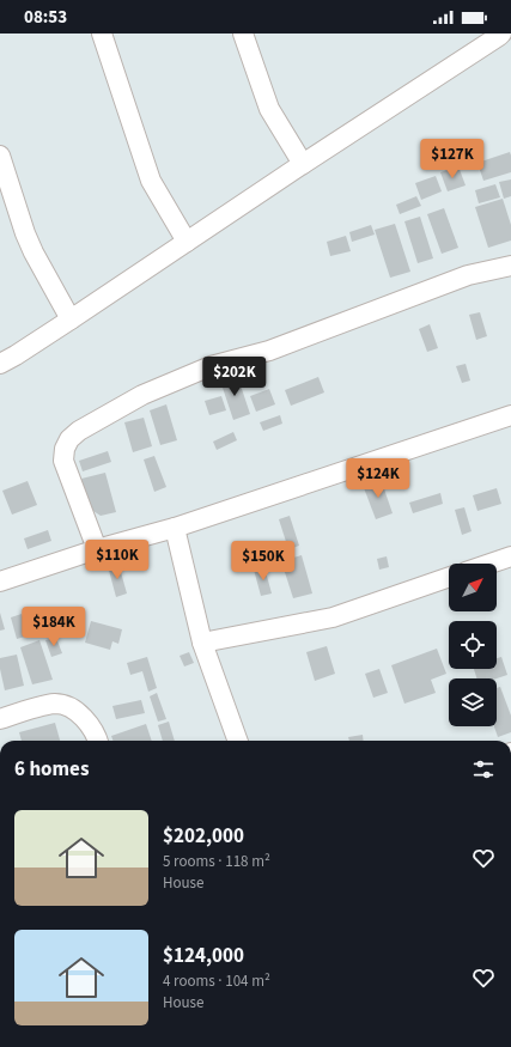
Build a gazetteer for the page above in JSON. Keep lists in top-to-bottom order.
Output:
{
  "north": "top right",
  "page": {
    "status": "08:53",
    "price": [
      "$127K",
      "$202K",
      "$124K",
      "$110K",
      "$150K",
      "$184K"
    ],
    "heading": "6 homes",
    "list": [
      {
        "name": "$202,000",
        "note": "5 rooms · 118 m² · House"
      },
      {
        "name": "$124,000",
        "note": "4 rooms · 104 m² · House"
      }
    ]
  }
}
